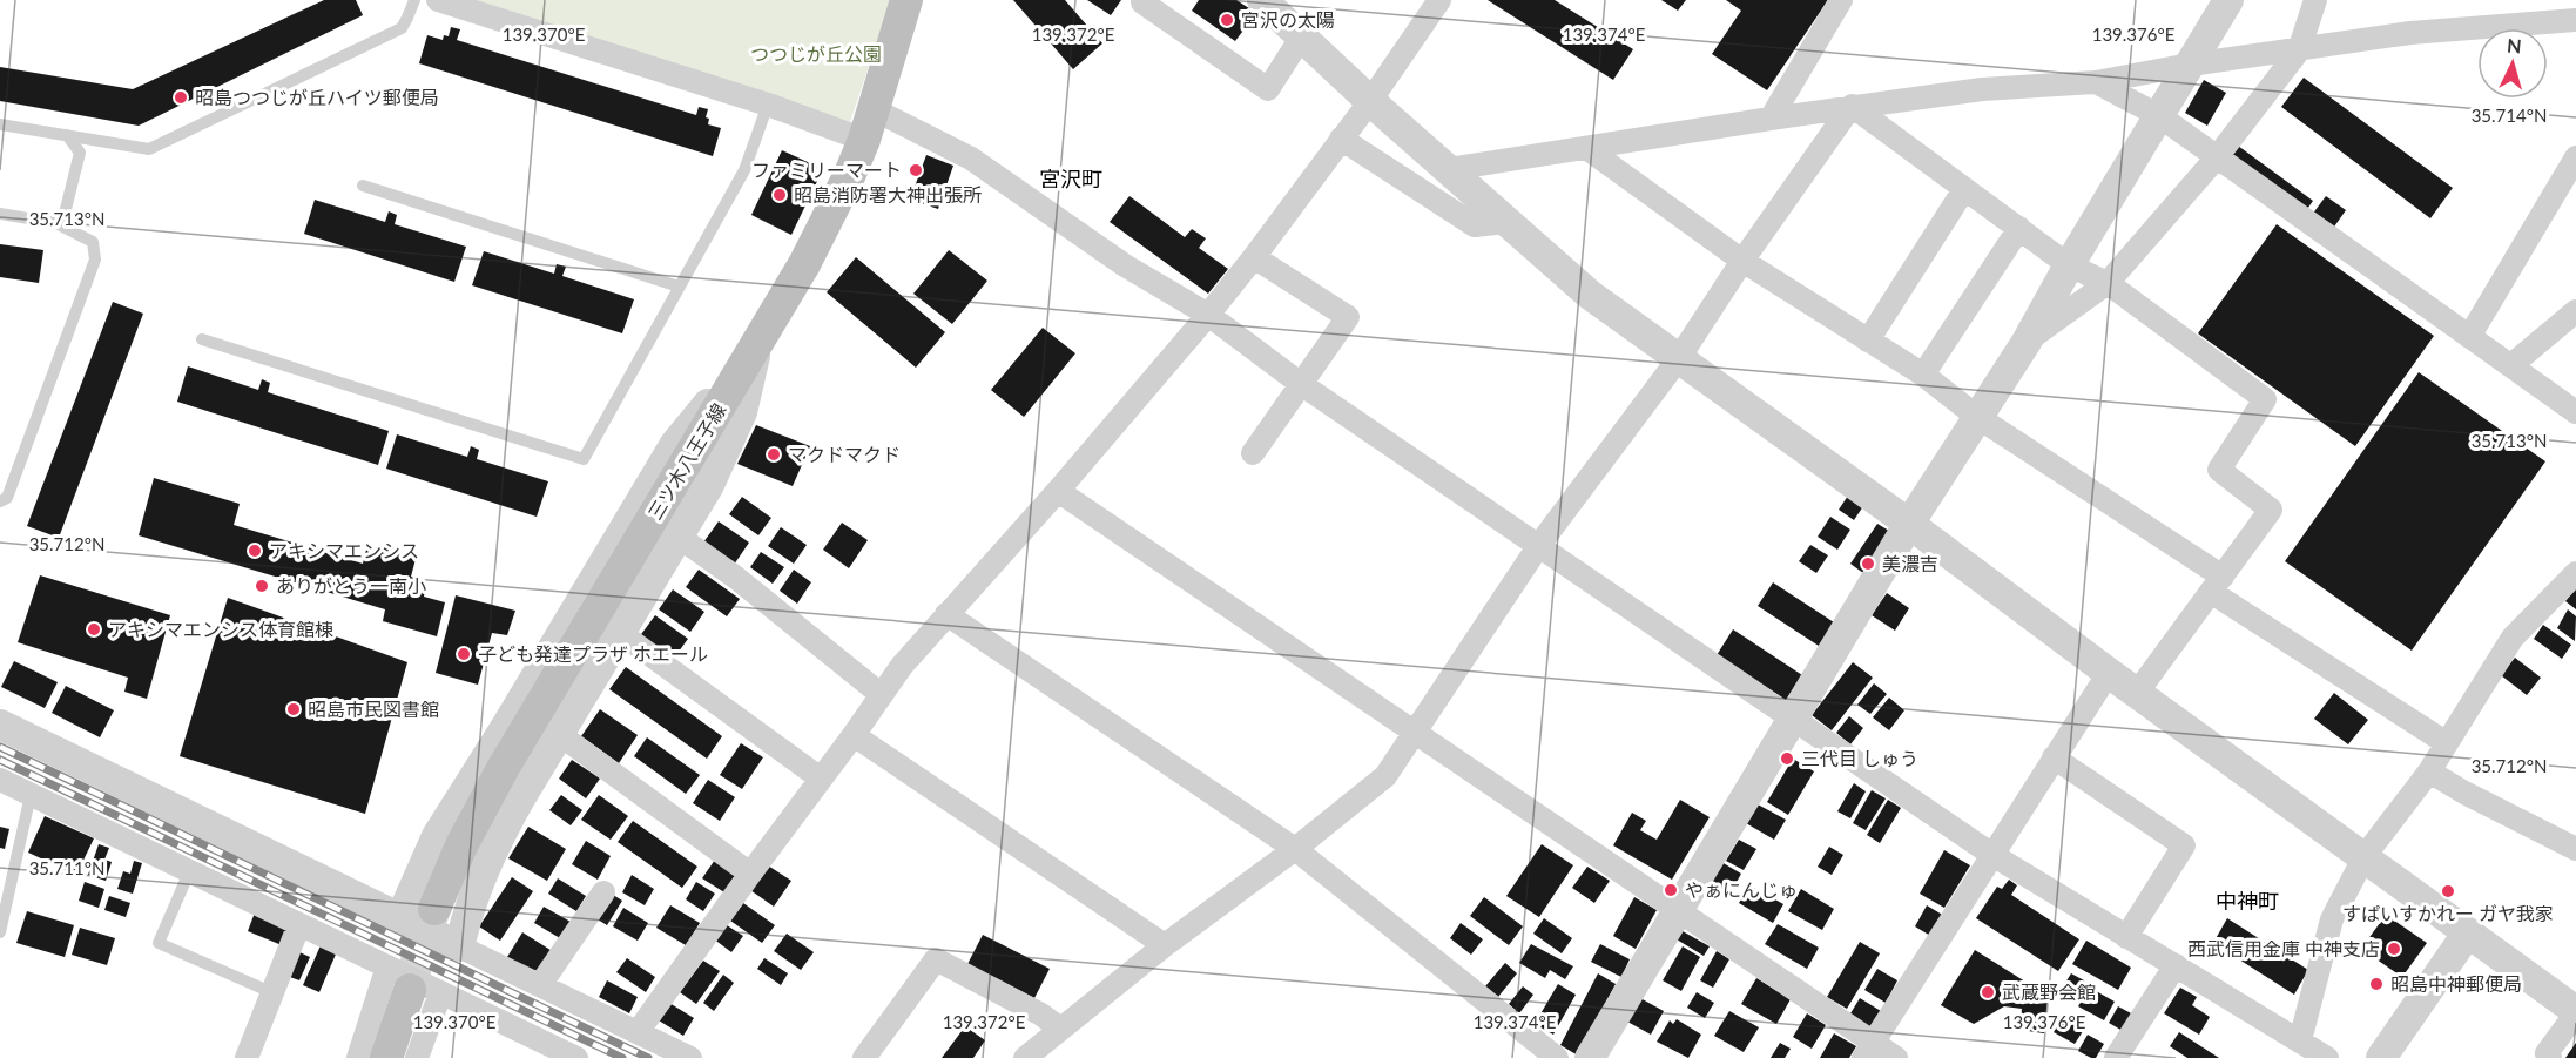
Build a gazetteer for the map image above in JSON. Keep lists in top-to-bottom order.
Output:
{
  "streets": {
    "main road": ["三ツ木八王子線"]
  },
  "districts": ["宮沢町", "中神町"],
  "parks": ["つつじが丘公園"],
  "places": [
    "宮沢の太陽",
    "昭島つつじが丘ハイツ郵便局",
    "ファミリーマート",
    "昭島消防署大神出張所",
    "マクドマクド",
    "アキシマエンシス",
    "美濃吉",
    "ありがとう一南小",
    "アキシマエンシス体育館棟",
    "子ども発達プラザ ホエール",
    "昭島市民図書館",
    "三代目 しゅう",
    "やぁにんじゅ",
    "すぱいすかれー ガヤ我家",
    "西武信用金庫 中神支店",
    "昭島中神郵便局",
    "武蔵野会館"
  ],
  "north": "top",
  "coordinates": [
    "139.370°E",
    "139.372°E",
    "139.374°E",
    "139.376°E",
    "35.714°N",
    "35.713°N",
    "35.712°N",
    "35.711°N"
  ]
}
